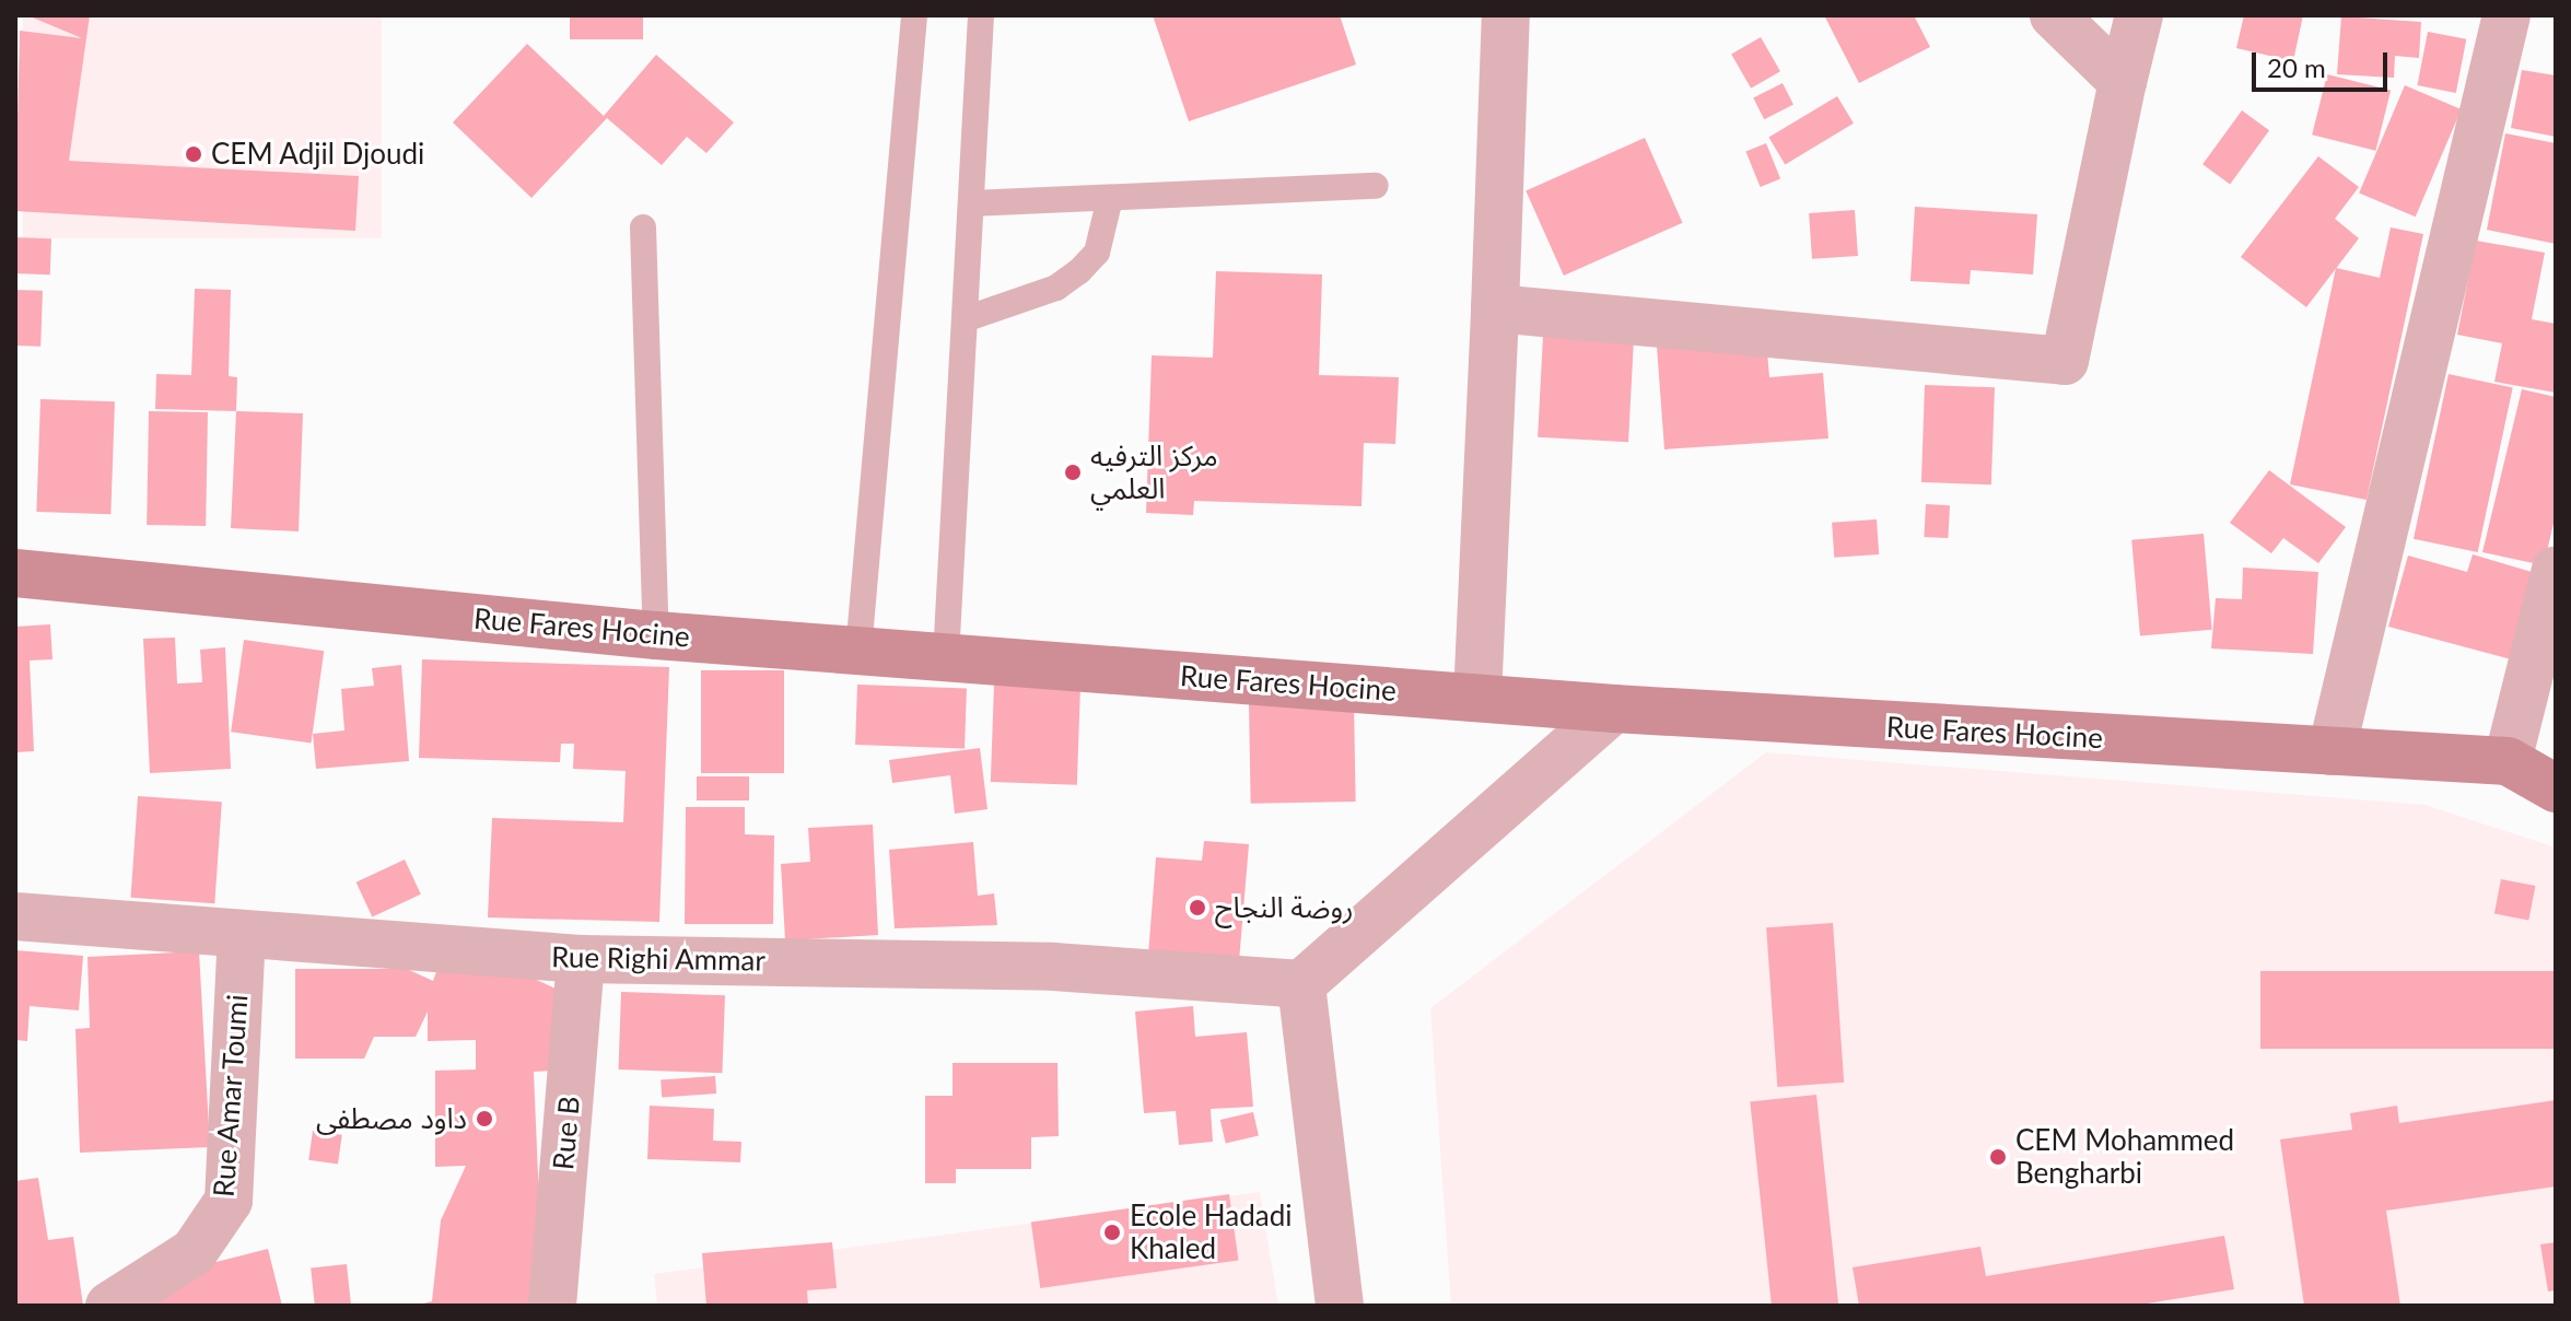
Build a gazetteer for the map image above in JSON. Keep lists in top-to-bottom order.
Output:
{
  "streets": {
    "street": [
      "Rue Fares Hocine",
      "Rue Righi Ammar",
      "Rue Amar Toumi",
      "Rue B"
    ]
  },
  "crossings": [
    ["Rue Righi Ammar", "Rue Amar Toumi"],
    ["Rue Righi Ammar", "Rue B"]
  ],
  "places": [
    "CEM Adjil Djoudi",
    "مركز الترفيه العلمي",
    "روضة النجاح",
    "داود مصطفى",
    "CEM Mohammed Bengharbi",
    "Ecole Hadadi Khaled"
  ],
  "scale_bar": "20 m"
}
